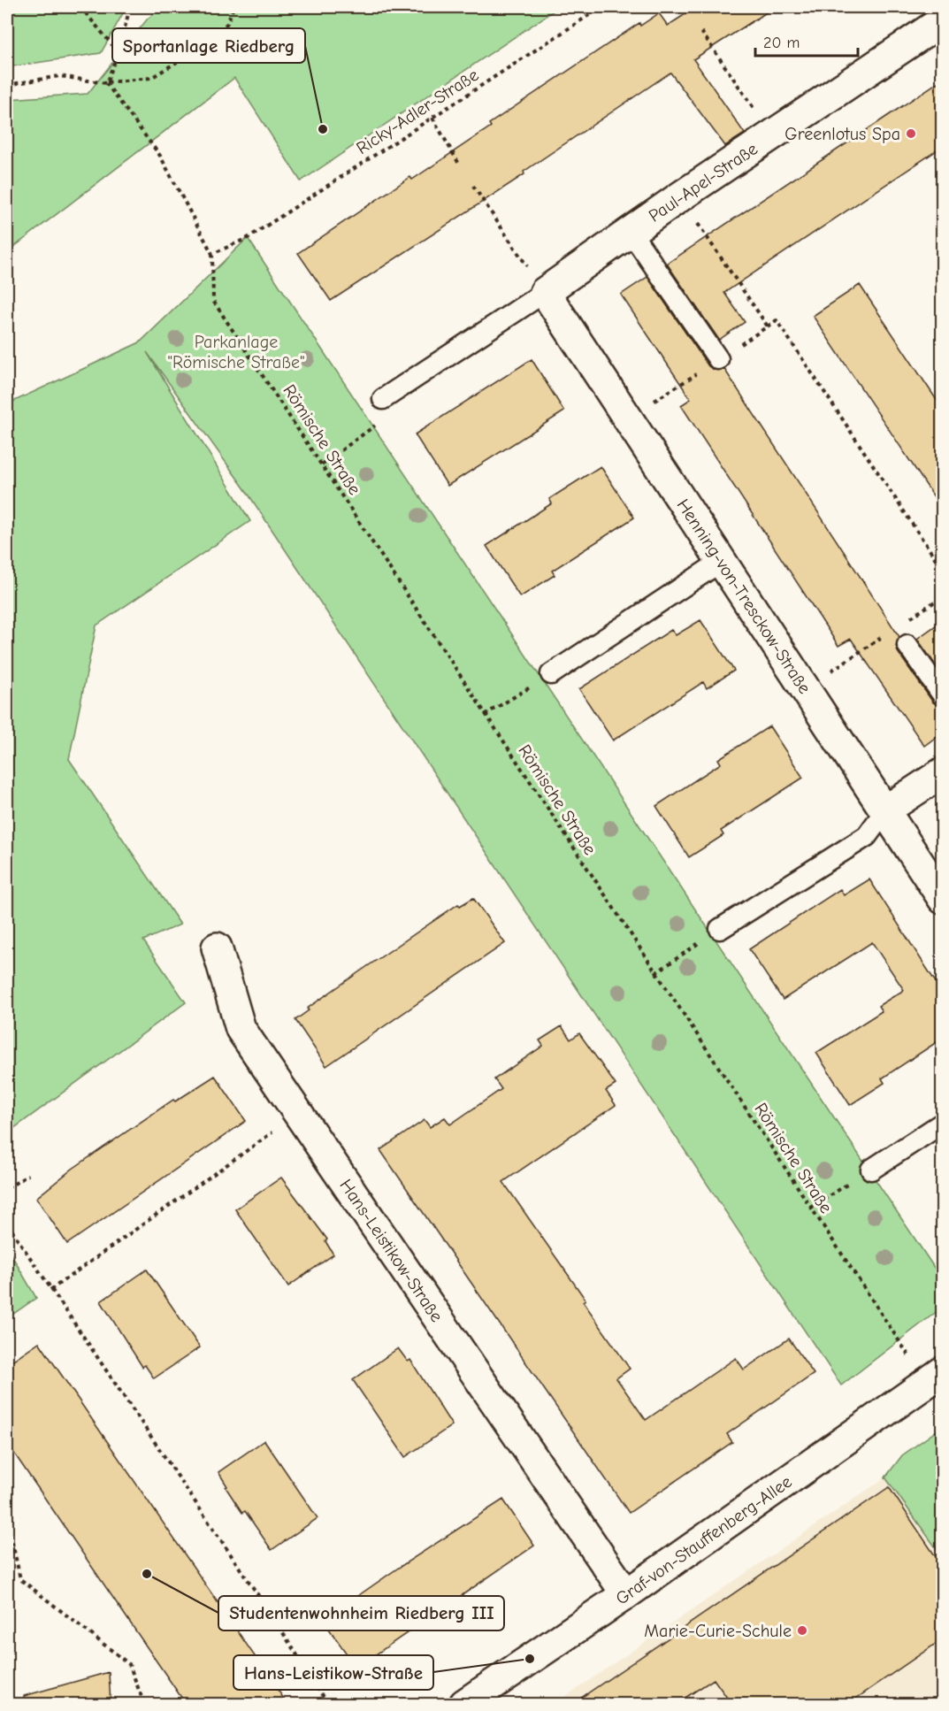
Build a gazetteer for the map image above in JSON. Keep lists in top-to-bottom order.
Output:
{
  "streets": {
    "street": [
      "Paul-Apel-Straße",
      "Henning-von-Tresckow-Straße",
      "Hans-Leistikow-Straße",
      "Graf-von-Stauffenberg-Allee"
    ],
    "path": ["Ricky-Adler-Straße", "Römische Straße"]
  },
  "crossings": [
    ["Ricky-Adler-Straße", "Römische Straße"],
    ["Paul-Apel-Straße", "Henning-von-Tresckow-Straße"],
    ["Hans-Leistikow-Straße", "Graf-von-Stauffenberg-Allee"]
  ],
  "parks": ["Parkanlage \"Römische Straße\""],
  "places": [
    "Sportanlage Riedberg",
    "Greenlotus Spa",
    "Studentenwohnheim Riedberg III",
    "Marie-Curie-Schule",
    "Hans-Leistikow-Straße"
  ],
  "scale_bar": "20 m"
}
